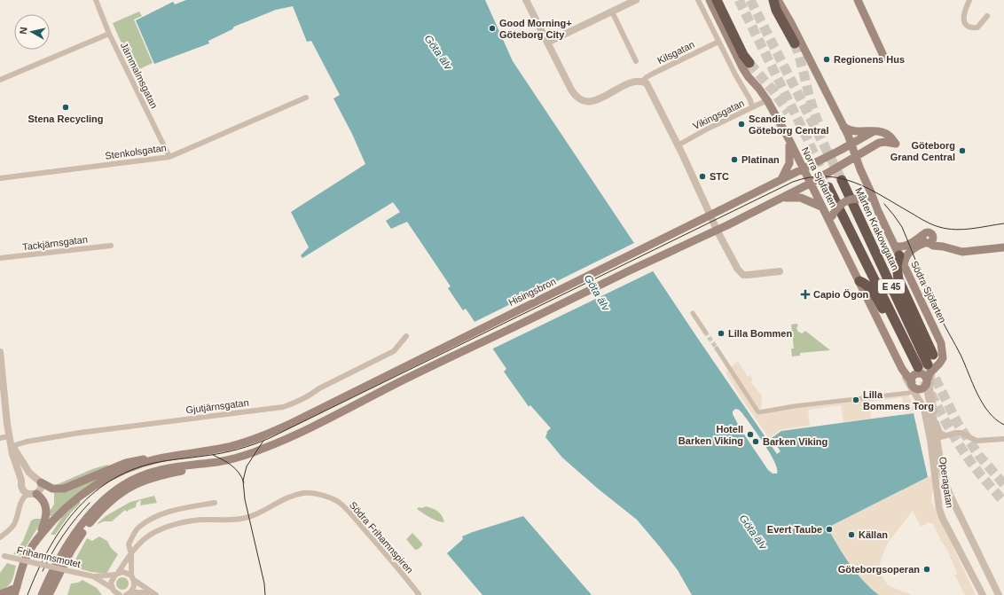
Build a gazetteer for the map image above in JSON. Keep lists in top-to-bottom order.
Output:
{
  "streets": {
    "highway": ["Mårten Krakowgatan", "E 45"],
    "main road": ["Norra Sjöfarten", "Hisingsbron", "Södra Sjöfarten"],
    "street": [
      "Kilsgatan",
      "Järnmalmsgatan",
      "Vikingsgatan",
      "Stenkolsgatan",
      "Tackjärnsgatan",
      "Gjutjärnsgatan",
      "Operagatan",
      "Södra Frihamnspiren",
      "Frihamnsmotet"
    ]
  },
  "crossings": [
    ["Järnmalmsgatan", "Stenkolsgatan"],
    ["Vikingsgatan", "Norra Sjöfarten"],
    ["Norra Sjöfarten", "E 45"],
    ["Norra Sjöfarten", "Hisingsbron"],
    ["Norra Sjöfarten", "Södra Sjöfarten"],
    ["Norra Sjöfarten", "Operagatan"],
    ["Mårten Krakowgatan", "Södra Sjöfarten"],
    ["Hisingsbron", "Södra Sjöfarten"],
    ["Södra Sjöfarten", "Operagatan"]
  ],
  "water": ["Göta älv"],
  "places": {
    "other": [
      "Good Morning+ Göteborg City",
      "Regionens Hus",
      "Stena Recycling",
      "Scandic Göteborg Central",
      "Göteborg Grand Central",
      "Platinan",
      "STC",
      "Lilla Bommen",
      "Lilla Bommens Torg",
      "Hotell Barken Viking",
      "Barken Viking",
      "Evert Taube",
      "Källan",
      "Göteborgsoperan"
    ],
    "health": ["Capio Ögon"]
  },
  "north": "left"
}
